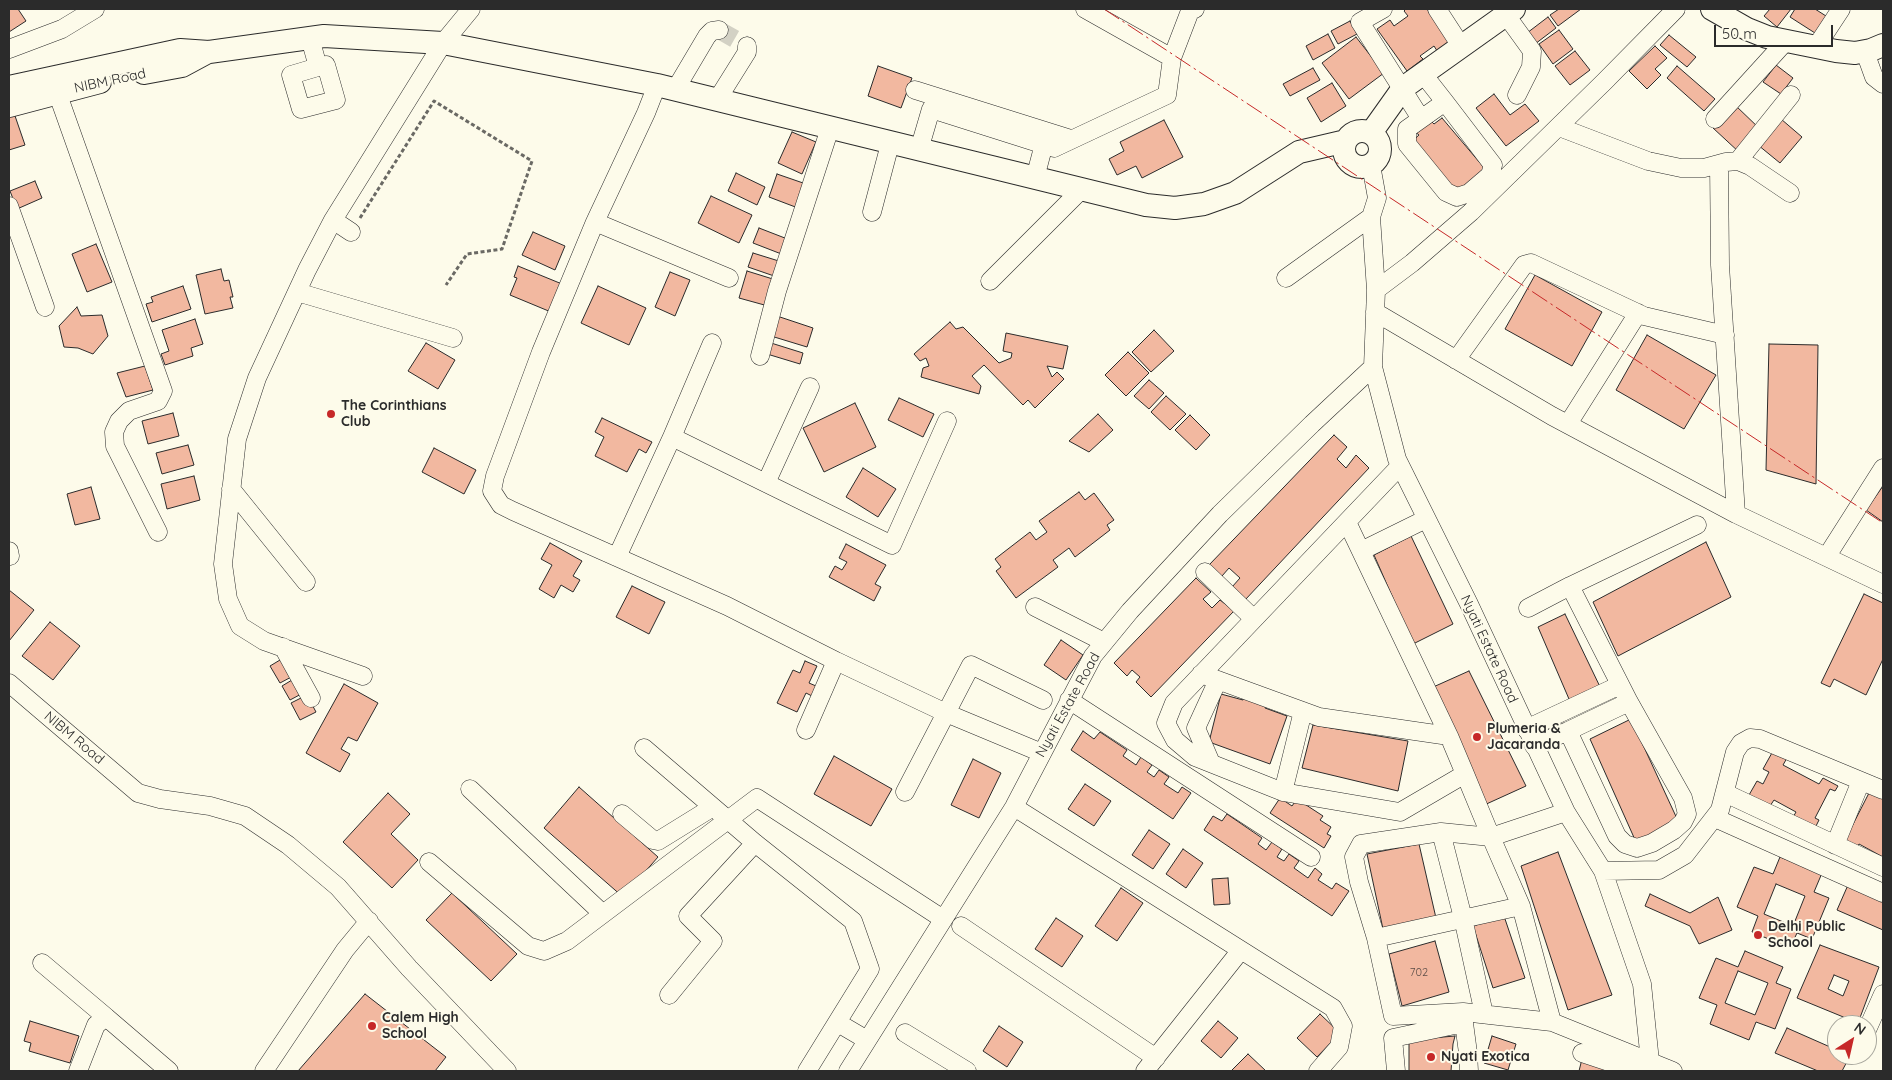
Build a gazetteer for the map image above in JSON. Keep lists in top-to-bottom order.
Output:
{
  "streets": {
    "main road": ["NIBM Road"],
    "street": ["Nyati Estate Road"]
  },
  "places": [
    "The Corinthians Club",
    "Plumeria & Jacaranda",
    "Delhi Public School",
    "Calem High School",
    "Nyati Exotica"
  ],
  "house_numbers": ["702"],
  "scale_bar": "50 m",
  "north": "top right"
}
